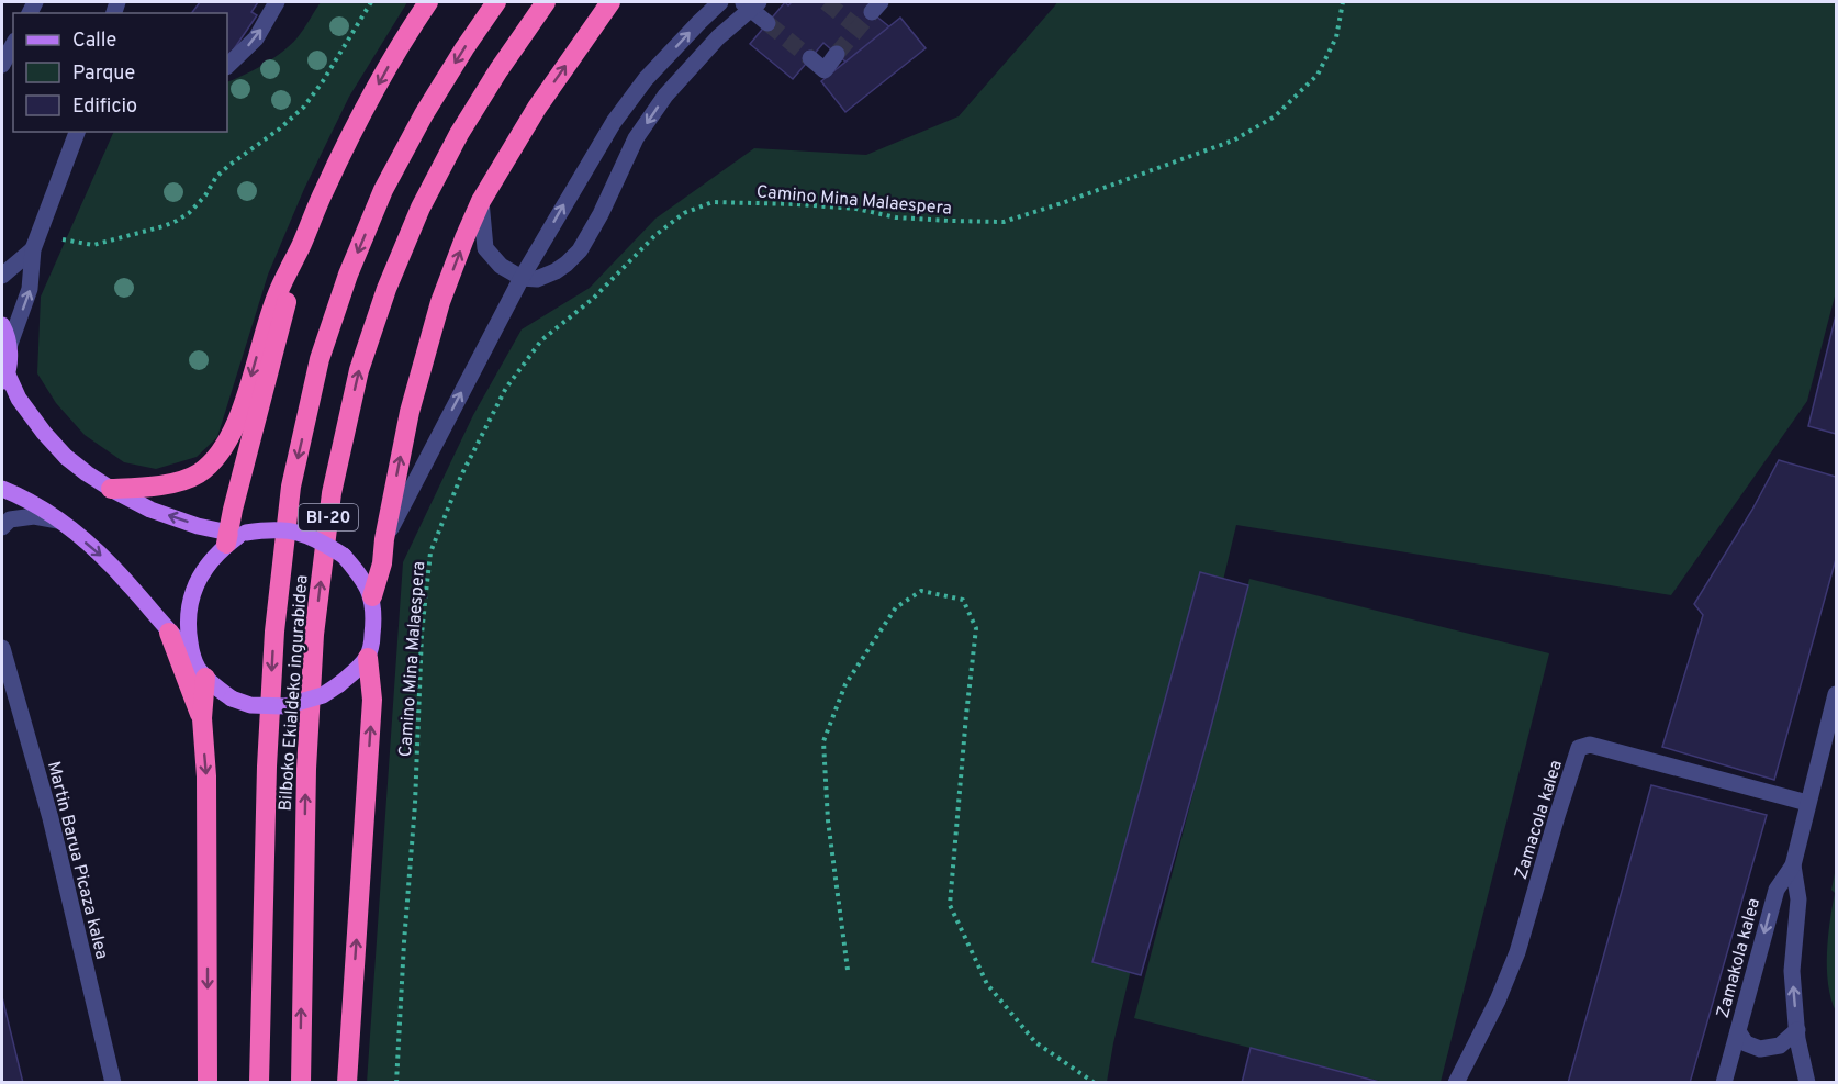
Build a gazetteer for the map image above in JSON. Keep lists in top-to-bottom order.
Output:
{
  "streets": {
    "highway": ["BI-20", "Bilboko Ekialdeko ingurabidea"],
    "street": ["Zamacola kalea", "Martin Barua Picaza kalea", "Zamakola kalea"],
    "path": ["Camino Mina Malaespera"]
  },
  "crossings": [
    ["Zamacola kalea", "Zamakola kalea"]
  ],
  "legend": ["Calle", "Parque", "Edificio"]
}
